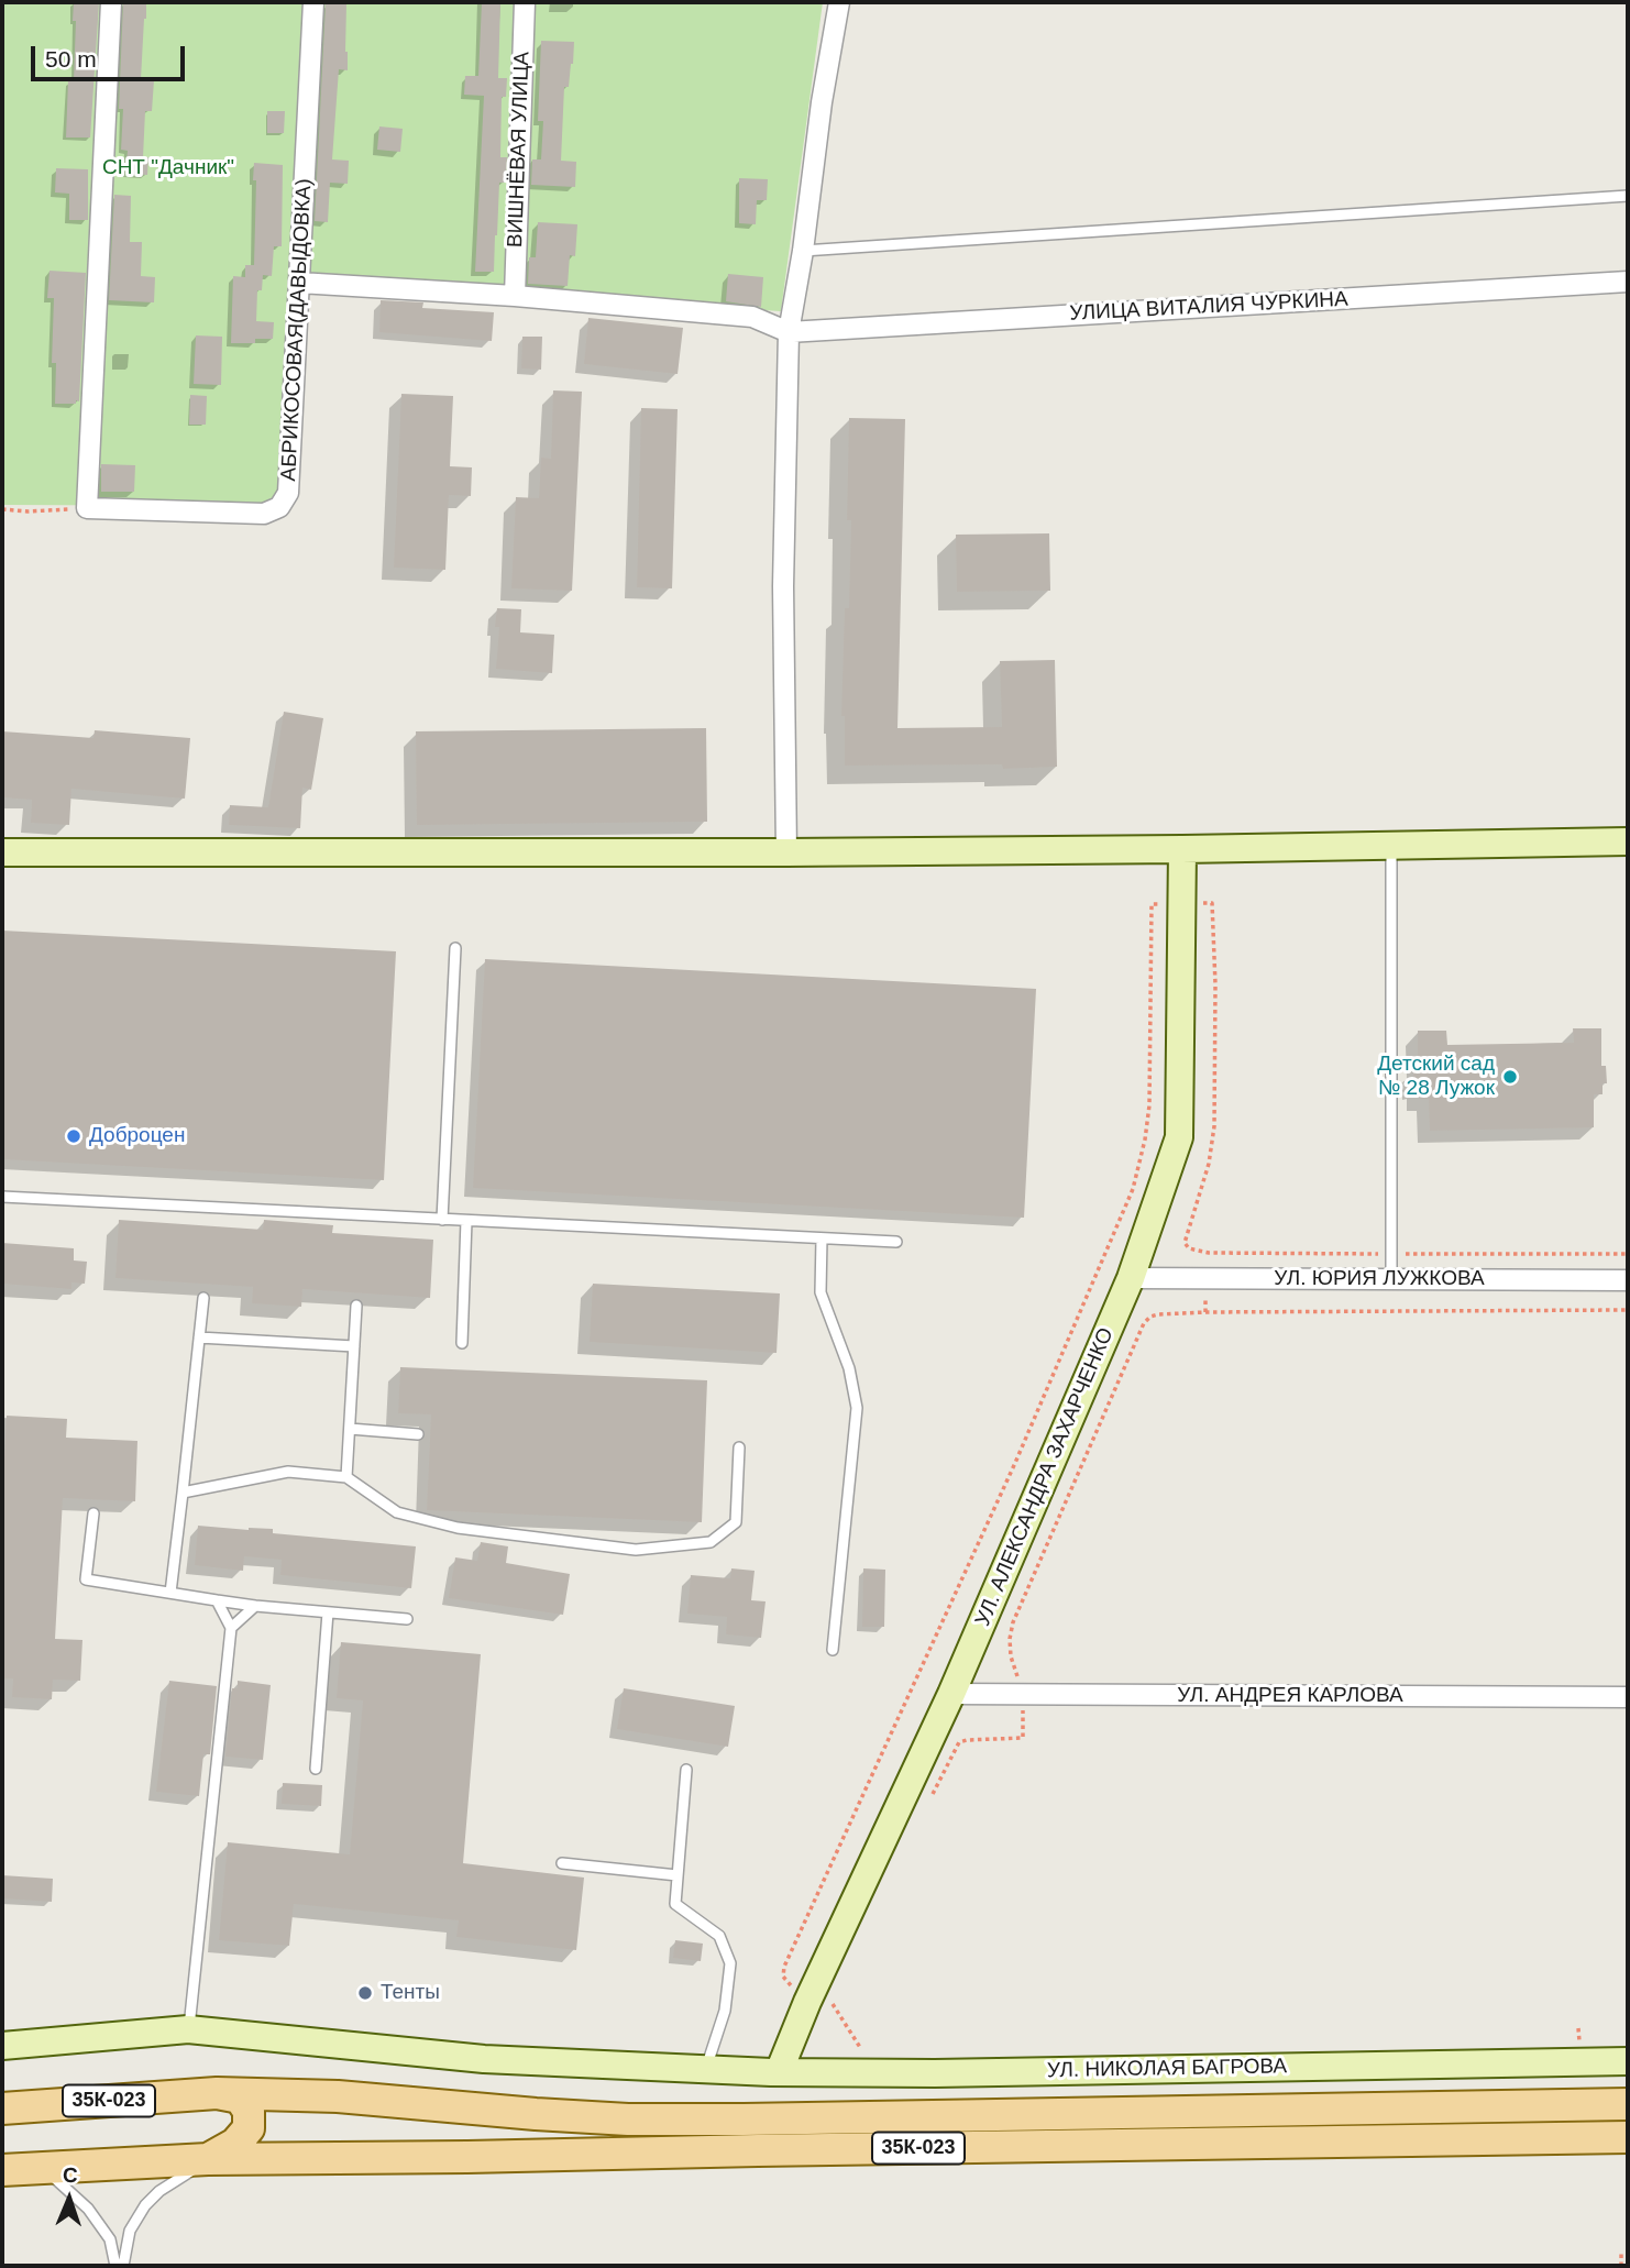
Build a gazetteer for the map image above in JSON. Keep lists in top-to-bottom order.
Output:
{
  "streets": {
    "main road": ["35К-023"],
    "street": [
      "ВИШНЁВАЯ УЛИЦА",
      "УЛИЦА ВИТАЛИЯ ЧУРКИНА",
      "АБРИКОСОВАЯ(ДАВЫДОВКА)",
      "УЛ. ЮРИЯ ЛУЖКОВА",
      "УЛ. АЛЕКСАНДРА ЗАХАРЧЕНКО",
      "УЛ. АНДРЕЯ КАРЛОВА",
      "УЛ. НИКОЛАЯ БАГРОВА"
    ]
  },
  "crossings": [
    ["УЛ. ЮРИЯ ЛУЖКОВА", "УЛ. АЛЕКСАНДРА ЗАХАРЧЕНКО"],
    ["УЛ. АЛЕКСАНДРА ЗАХАРЧЕНКО", "УЛ. АНДРЕЯ КАРЛОВА"],
    ["УЛ. АЛЕКСАНДРА ЗАХАРЧЕНКО", "УЛ. НИКОЛАЯ БАГРОВА"]
  ],
  "parks": ["СНТ \"Дачник\""],
  "places": ["Детский сад № 28 Лужок", "Доброцен", "Тенты"],
  "scale_bar": "50 m",
  "north": "top"
}
